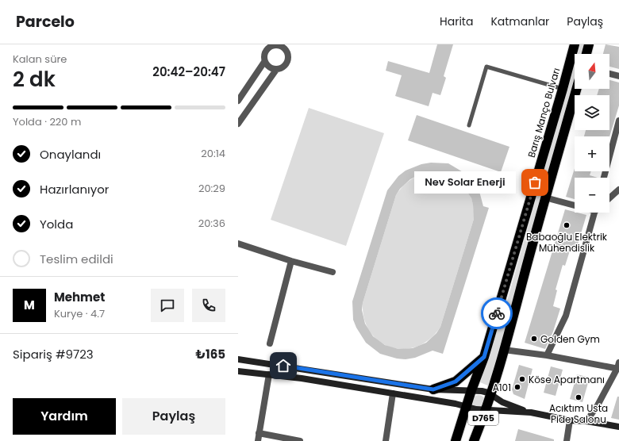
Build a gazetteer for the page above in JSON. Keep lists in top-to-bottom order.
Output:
{
  "streets": {
    "highway": ["Barış Manço Bulvarı", "D765"]
  },
  "places": [
    "Nev Solar Enerji",
    "Babaoğlu Elektrik Mühendislik",
    "Golden Gym",
    "Köse Apartmanı",
    "A101",
    "Acıktım Usta Pide Salonu"
  ],
  "north": "top",
  "page": {
    "header": "Parcelo",
    "nav": ["Harita", "Katmanlar", "Paylaş"],
    "heading": ["2 dk", "Kalan süre", "20:42–20:47"],
    "panel": [
      "Mehmet",
      "Kurye · 4.7",
      "Sipariş #9723",
      "₺165"
    ],
    "map_buttons": ["+", "−"],
    "bar": "Yolda · 220 m",
    "list": [
      ["Onaylandı", "20:14"],
      ["Hazırlanıyor", "20:29"],
      ["Yolda", "20:36"],
      "Teslim edildi"
    ],
    "bubble": "Nev Solar Enerji",
    "round": "M",
    "buttons": ["Yardım", "Paylaş"]
  }
}
